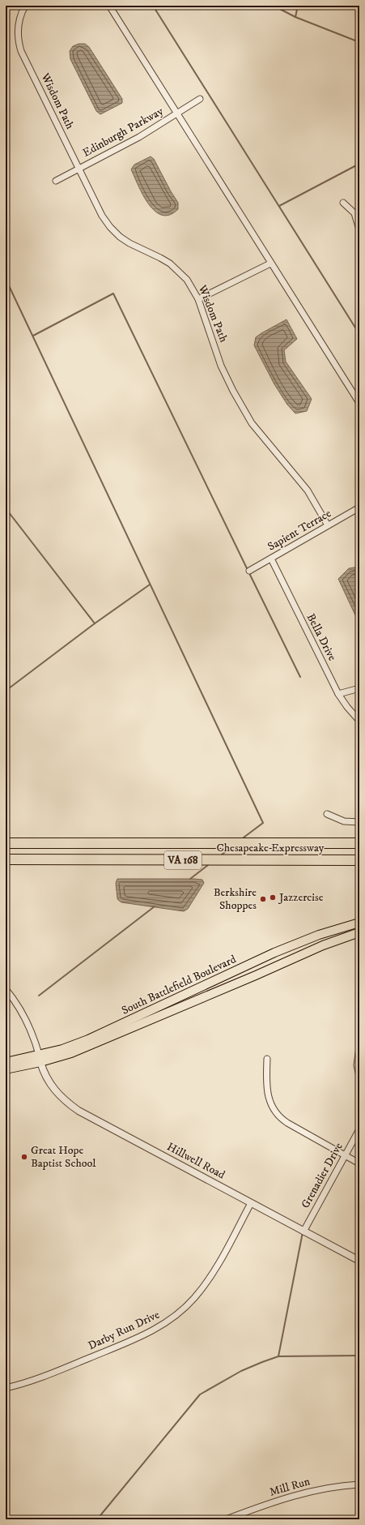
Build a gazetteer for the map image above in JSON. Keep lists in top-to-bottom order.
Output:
{
  "streets": {
    "highway": ["Chesapeake Expressway", "VA 168"],
    "main road": ["South Battlefield Boulevard"],
    "street": [
      "Wisdom Path",
      "Edinburgh Parkway",
      "Sapient Terrace",
      "Bella Drive",
      "Hillwell Road",
      "Grenadier Drive",
      "Darby Run Drive",
      "Mill Run"
    ]
  },
  "crossings": [
    ["Wisdom Path", "Edinburgh Parkway"],
    ["Wisdom Path", "Sapient Terrace"],
    ["Sapient Terrace", "Bella Drive"],
    ["South Battlefield Boulevard", "Hillwell Road"],
    ["Hillwell Road", "Grenadier Drive"],
    ["Hillwell Road", "Darby Run Drive"]
  ],
  "places": ["Jazzercise", "Berkshire Shoppes", "Great Hope Baptist School"]
}
